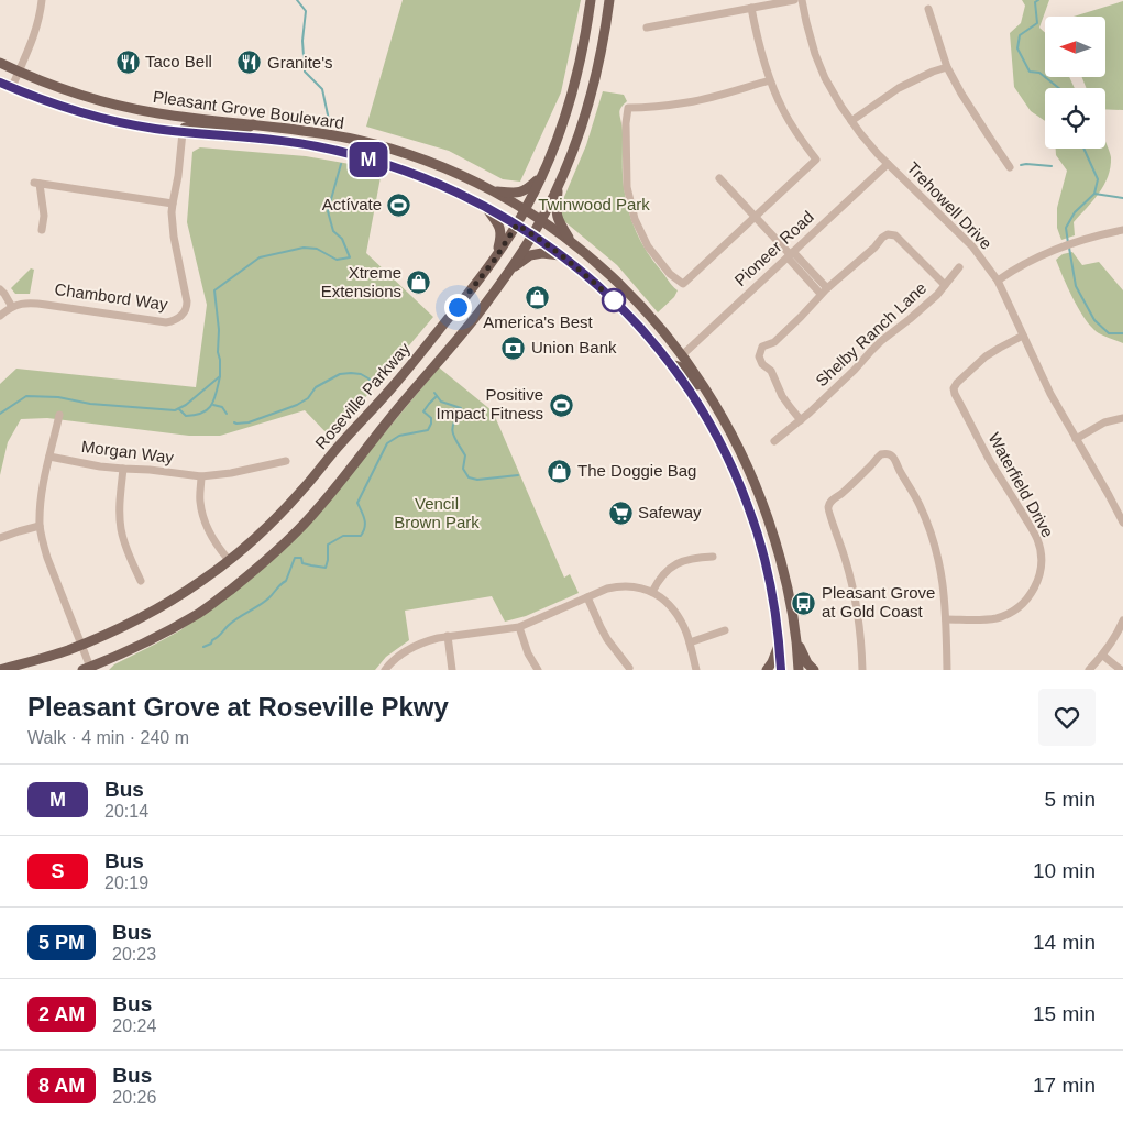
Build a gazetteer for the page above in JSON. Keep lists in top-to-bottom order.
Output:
{
  "streets": {
    "main road": ["Pleasant Grove Boulevard", "Roseville Parkway"],
    "street": [
      "Trehowell Drive",
      "Pioneer Road",
      "Chambord Way",
      "Shelby Ranch Lane",
      "Morgan Way",
      "Waterfield Drive"
    ]
  },
  "crossings": [
    ["Pleasant Grove Boulevard", "Pioneer Road"],
    ["Pleasant Grove Boulevard", "Chambord Way"],
    ["Pleasant Grove Boulevard", "Roseville Parkway"],
    ["Trehowell Drive", "Pioneer Road"],
    ["Trehowell Drive", "Waterfield Drive"]
  ],
  "parks": ["Twinwood Park", "Vencil Brown Park"],
  "places": {
    "restaurant": ["Taco Bell", "Granite's"],
    "sports": ["Actívate", "Positive Impact Fitness"],
    "shop": ["Xtreme Extensions", "America's Best", "The Doggie Bag"],
    "bank": ["Union Bank"],
    "supermarket": ["Safeway"],
    "bus stop": ["Pleasant Grove at Gold Coast"]
  },
  "lines": ["bus line M"],
  "north": "left",
  "page": {
    "on_map": "M",
    "heading": ["Pleasant Grove at Roseville Pkwy", "Walk · 4 min · 240 m"],
    "list": [
      {
        "mark": "M",
        "name": "Bus",
        "note": "20:14",
        "value": "5 min"
      },
      {
        "mark": "S",
        "name": "Bus",
        "note": "20:19",
        "value": "10 min"
      },
      {
        "mark": "5 PM",
        "name": "Bus",
        "note": "20:23",
        "value": "14 min"
      },
      {
        "mark": "2 AM",
        "name": "Bus",
        "note": "20:24",
        "value": "15 min"
      },
      {
        "mark": "8 AM",
        "name": "Bus",
        "note": "20:26",
        "value": "17 min"
      }
    ]
  }
}
